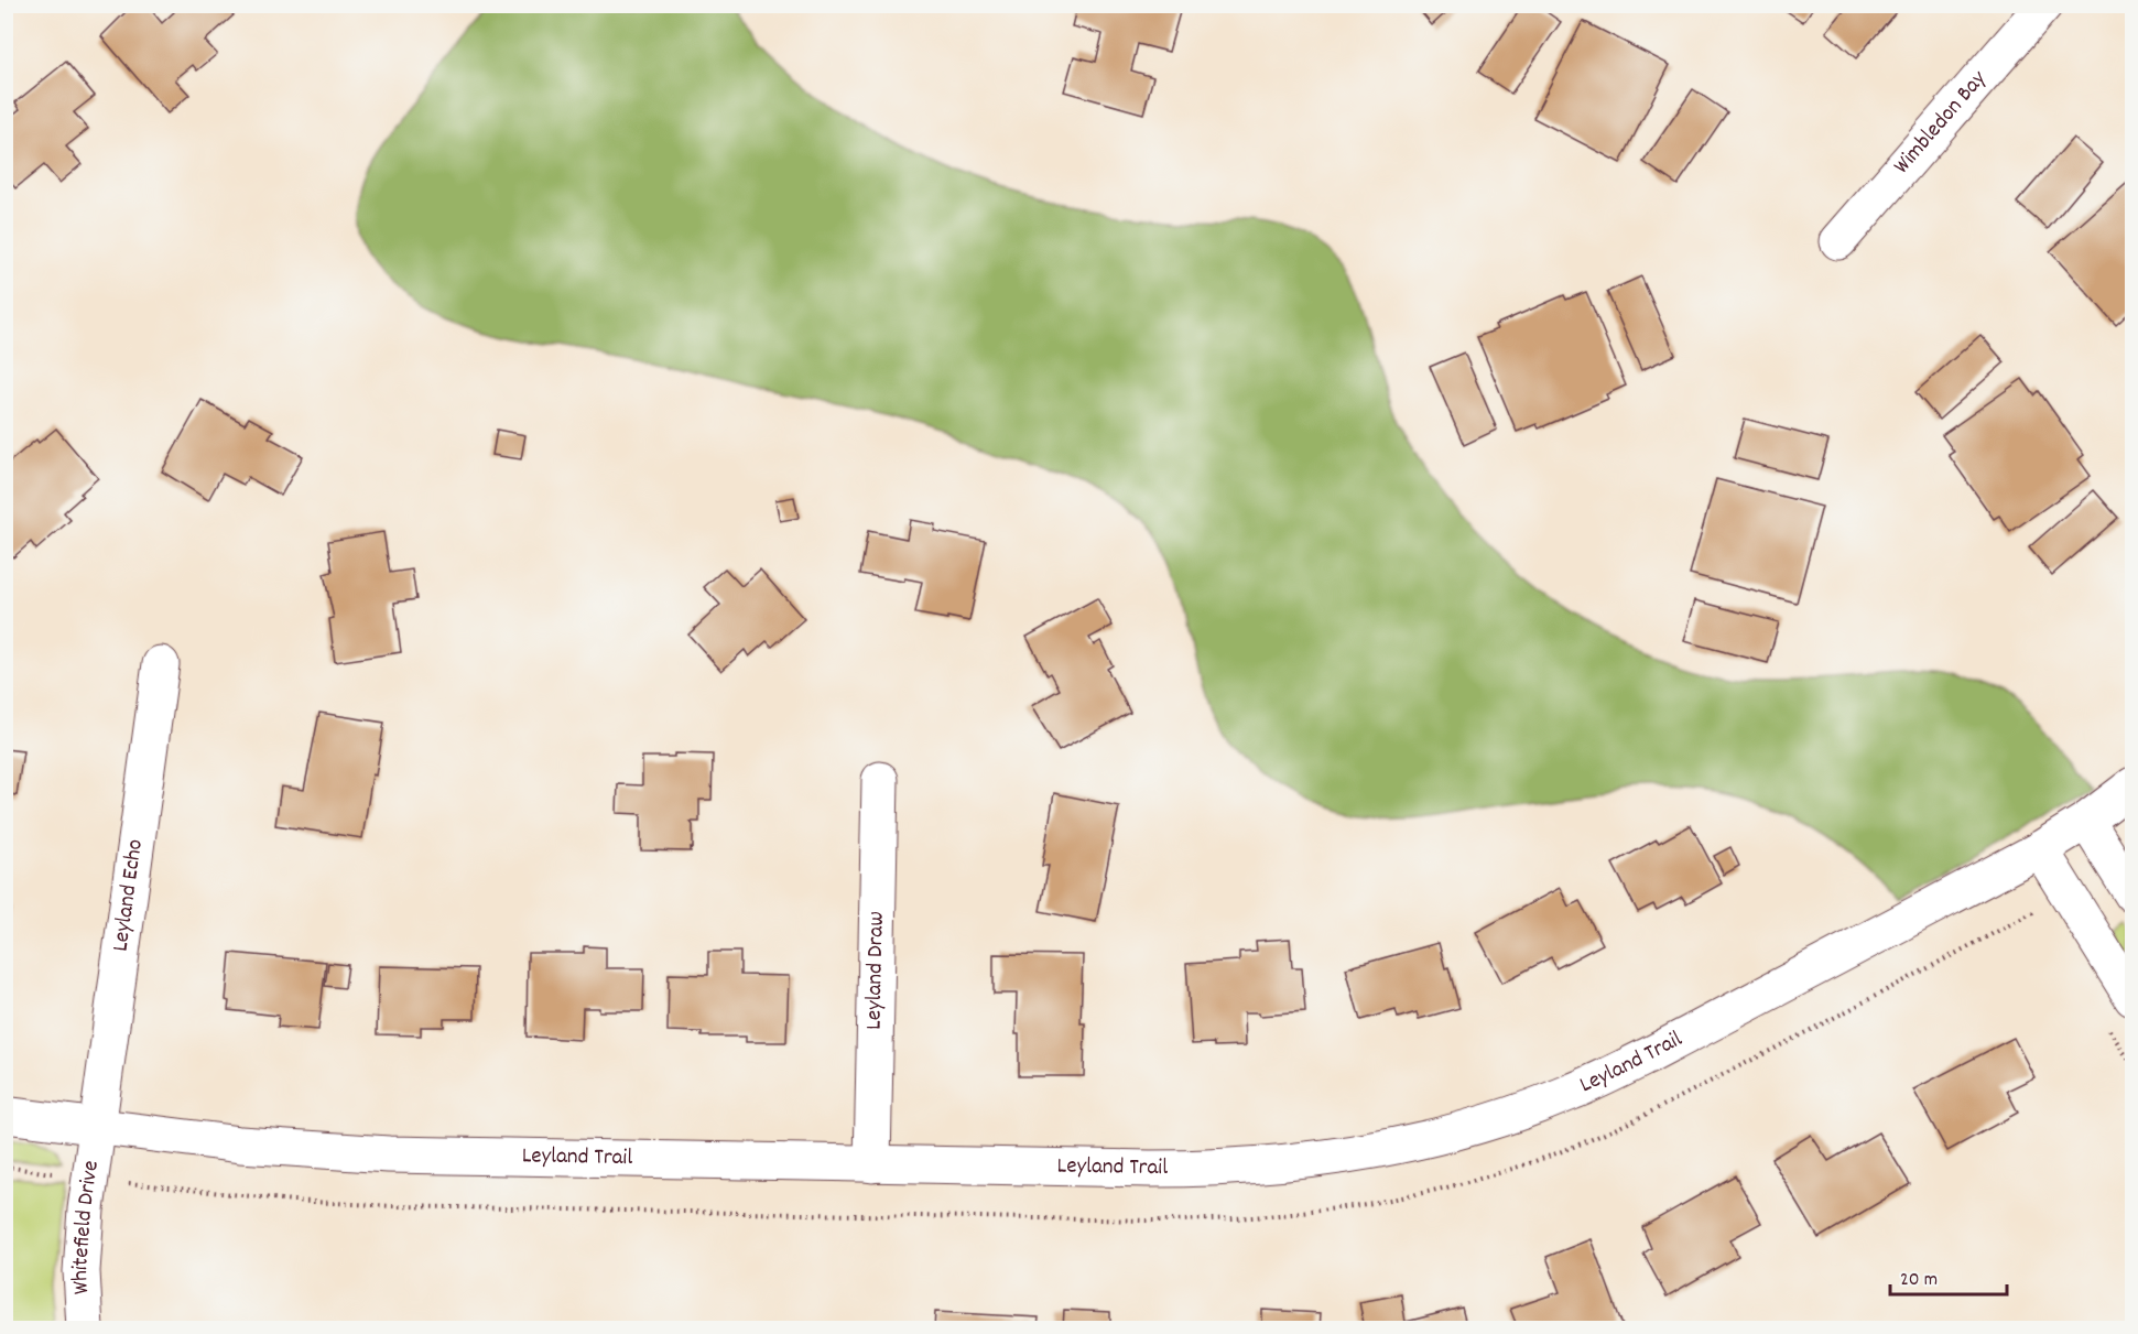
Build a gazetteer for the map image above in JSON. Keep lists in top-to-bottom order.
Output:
{
  "streets": {
    "street": [
      "Wimbledon Bay",
      "Leyland Echo",
      "Leyland Draw",
      "Leyland Trail",
      "Whitefield Drive"
    ]
  },
  "crossings": [
    ["Leyland Echo", "Leyland Trail"],
    ["Leyland Echo", "Whitefield Drive"],
    ["Leyland Draw", "Leyland Trail"],
    ["Leyland Trail", "Whitefield Drive"]
  ],
  "scale_bar": "20 m"
}
